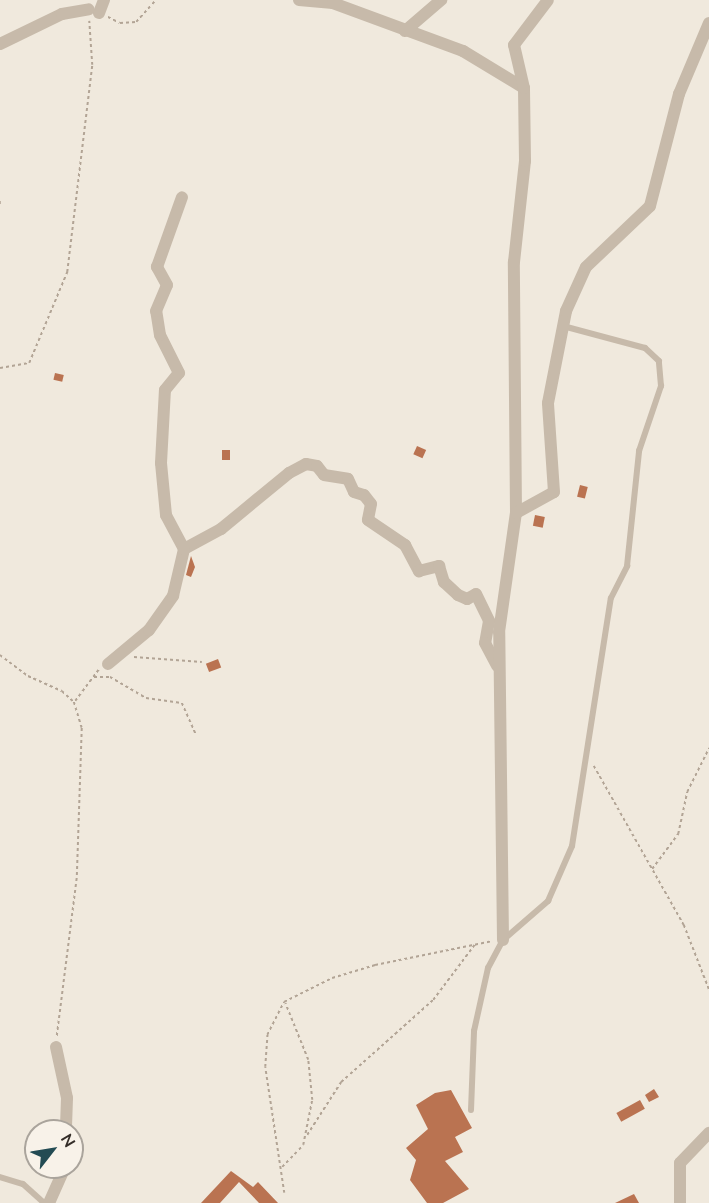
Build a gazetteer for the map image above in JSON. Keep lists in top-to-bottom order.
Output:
{
  "north": "top right"
}
